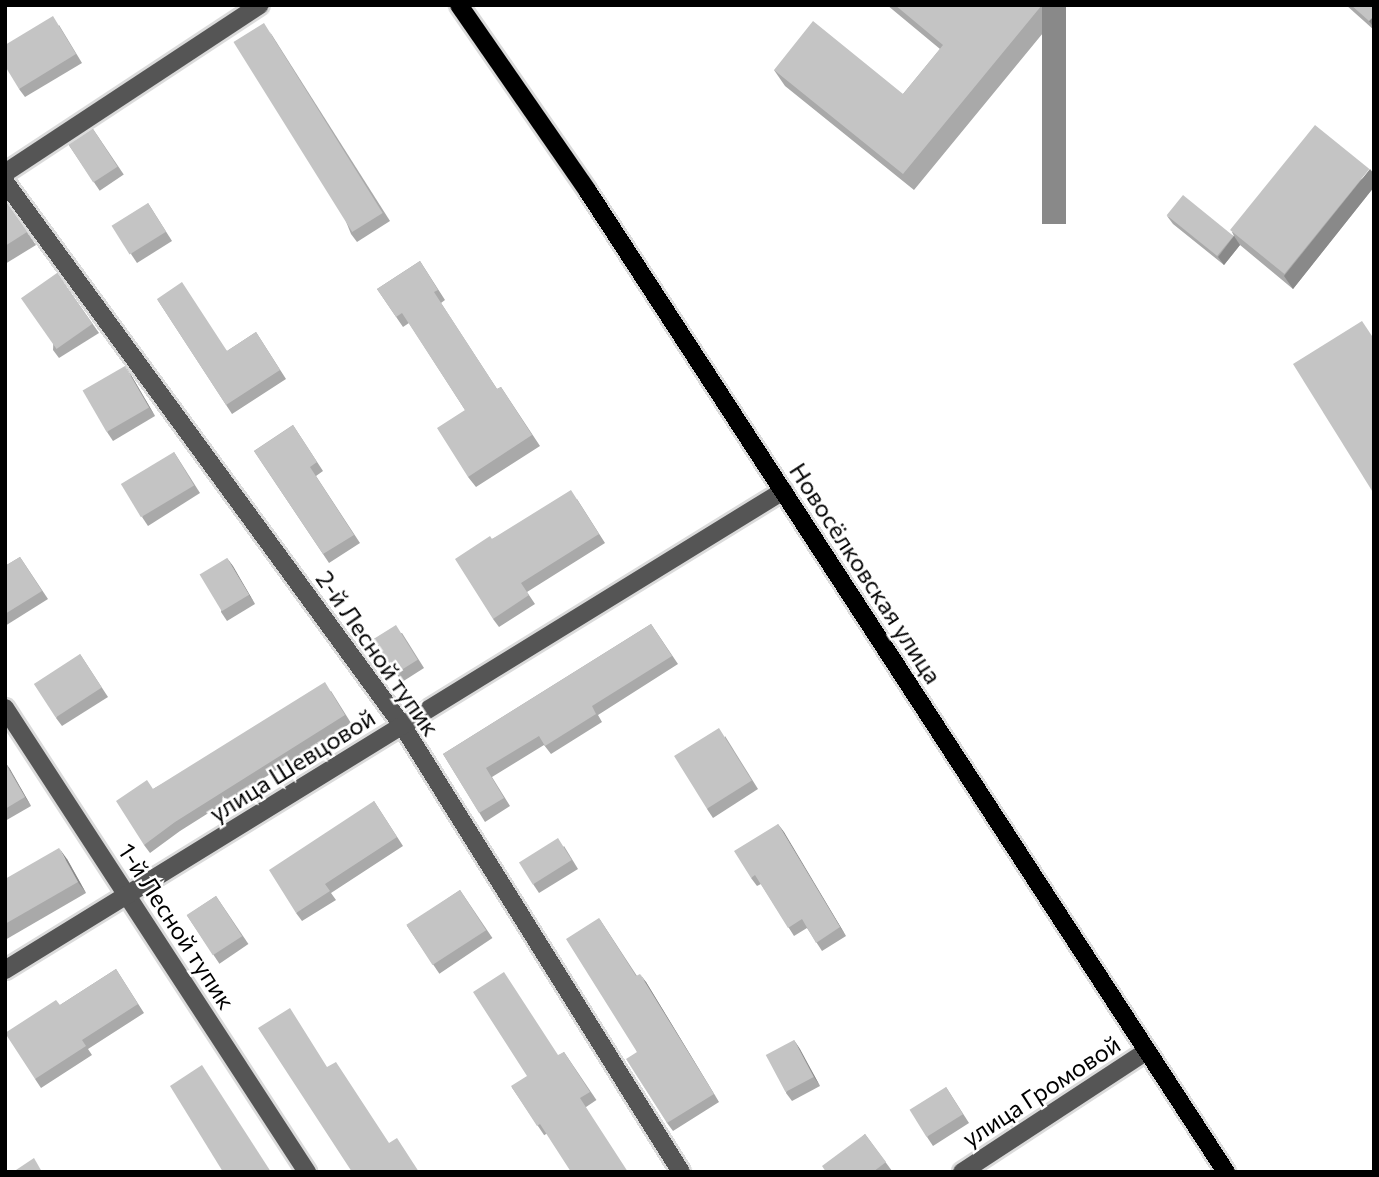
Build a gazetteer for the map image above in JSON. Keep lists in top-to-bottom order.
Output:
{
  "streets": {
    "main road": ["Новосёлковская улица"],
    "street": [
      "2-й Лесной тупик",
      "улица Шевцовой",
      "1-й Лесной тупик",
      "улица Громовой"
    ]
  },
  "crossings": [
    ["Новосёлковская улица", "улица Шевцовой"],
    ["Новосёлковская улица", "улица Громовой"],
    ["2-й Лесной тупик", "улица Шевцовой"],
    ["улица Шевцовой", "1-й Лесной тупик"]
  ]
}
